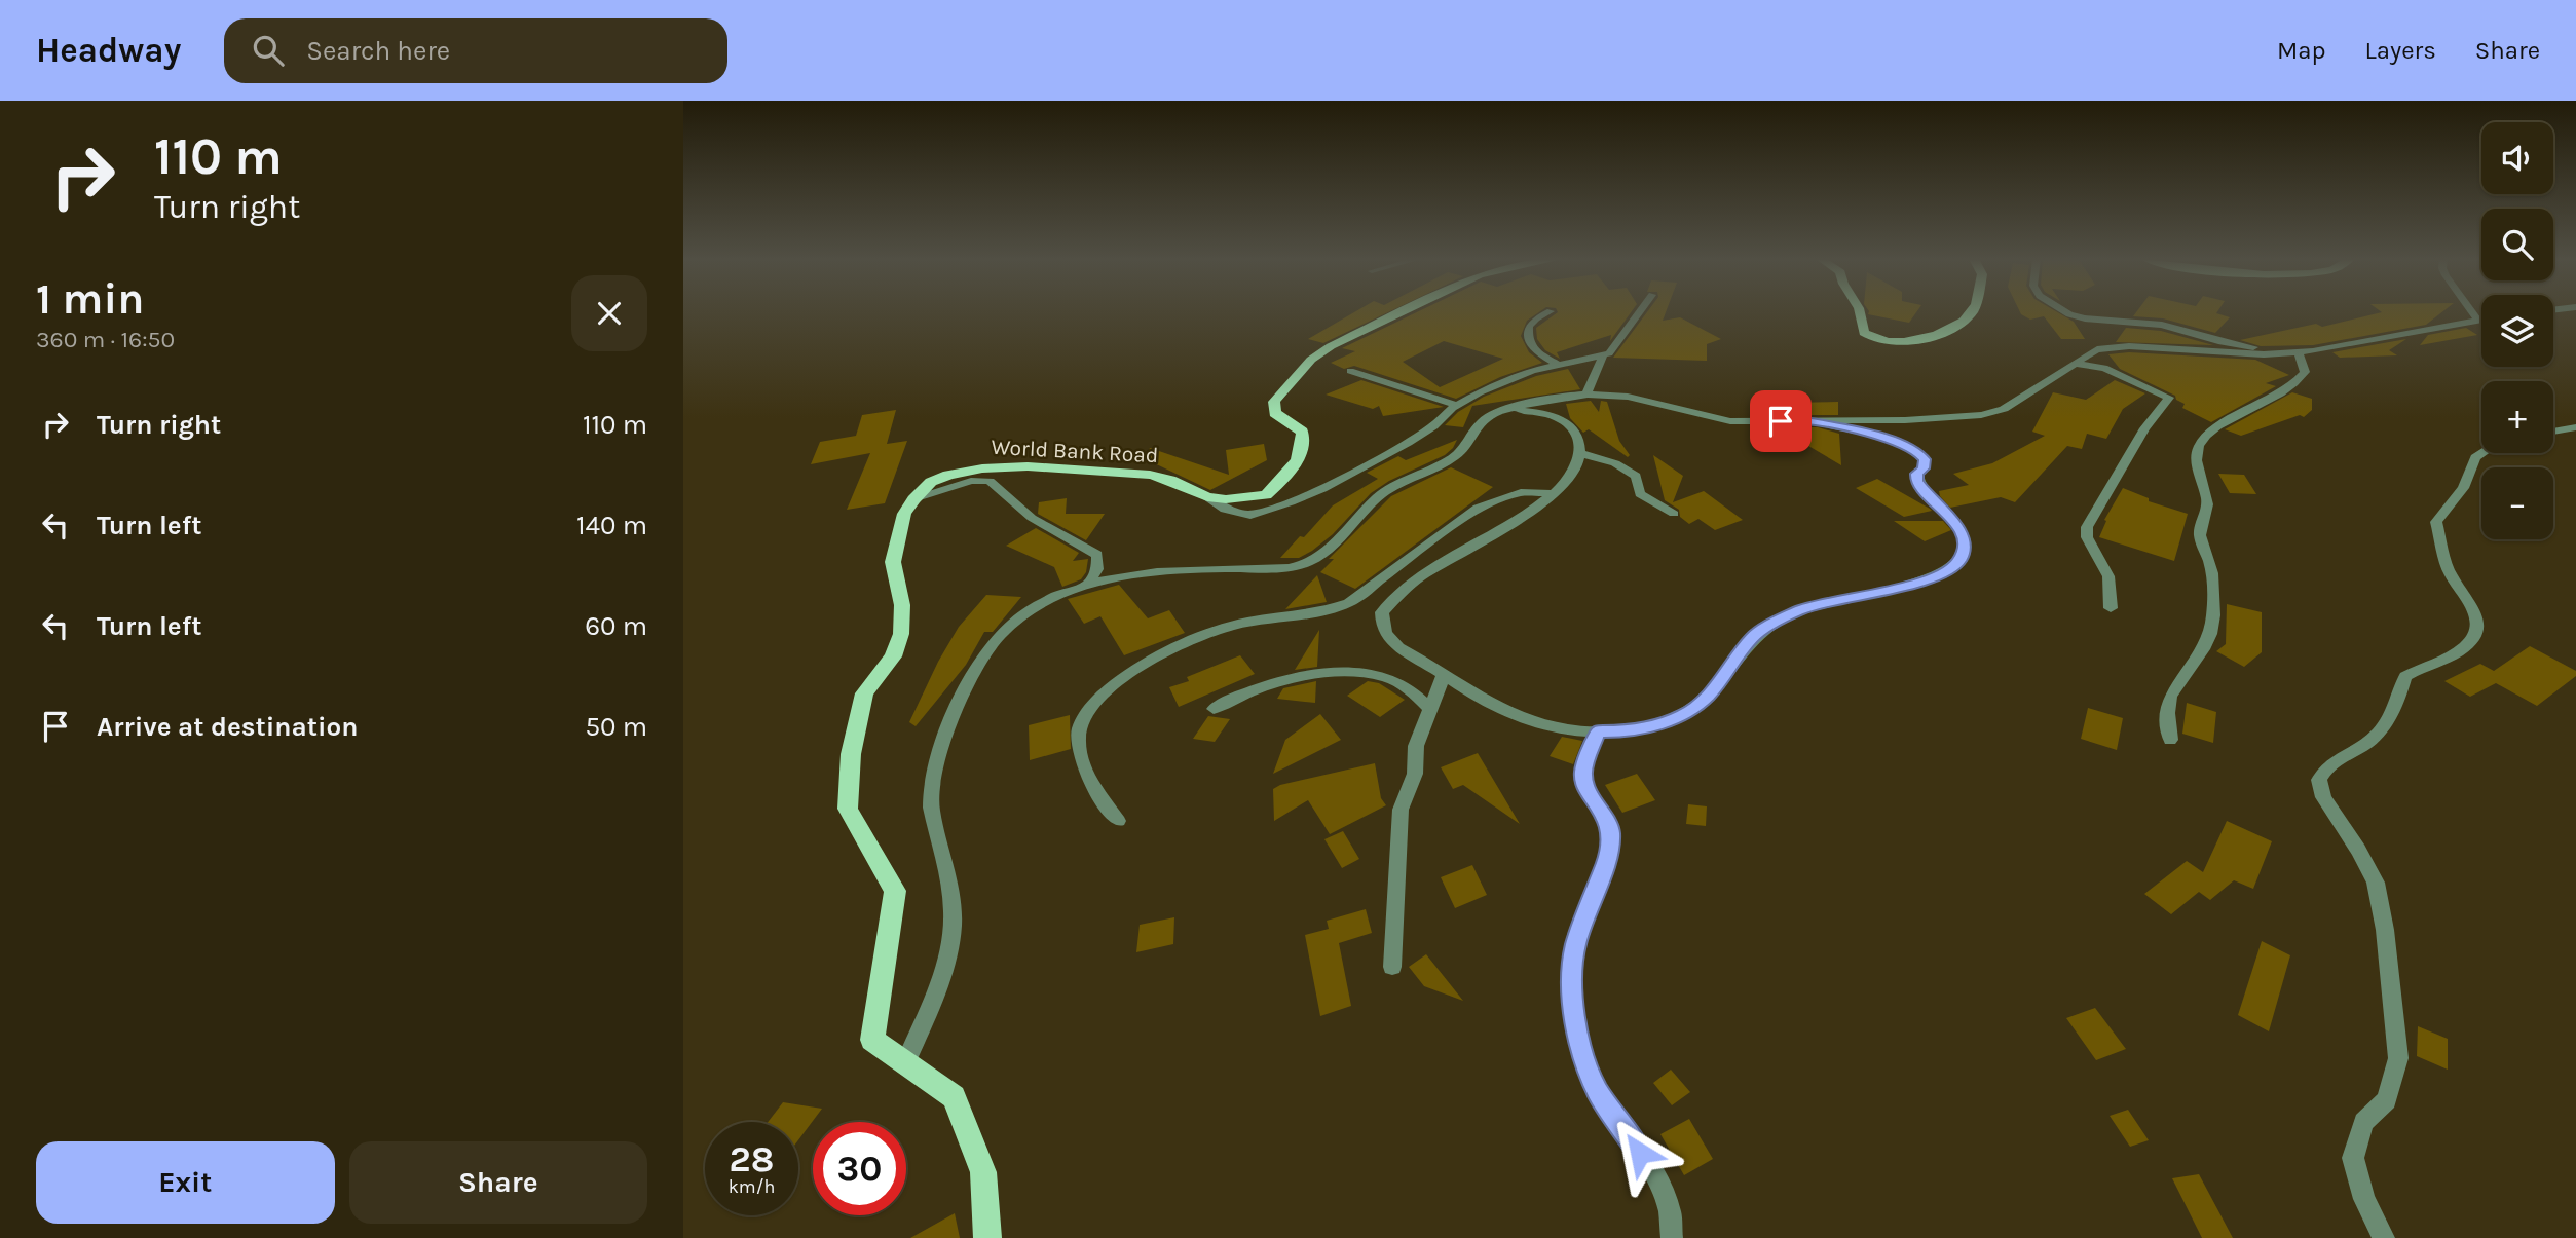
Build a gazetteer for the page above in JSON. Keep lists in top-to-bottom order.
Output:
{
  "streets": {
    "main road": ["World Bank Road"]
  },
  "page": {
    "header": "Headway",
    "search": "Search here",
    "nav": ["Map", "Layers", "Share"],
    "turn": ["110 m", "Turn right"],
    "map_buttons": ["+", "−"],
    "heading": ["1 min", "360 m · 16:50"],
    "list": [
      {
        "name": "Turn right",
        "value": "110 m"
      },
      {
        "name": "Turn left",
        "value": "140 m"
      },
      {
        "name": "Turn left",
        "value": "60 m"
      },
      {
        "name": "Arrive at destination",
        "value": "50 m"
      }
    ],
    "speed": "28 km/h",
    "limit": "30",
    "buttons": ["Exit", "Share"]
  }
}
